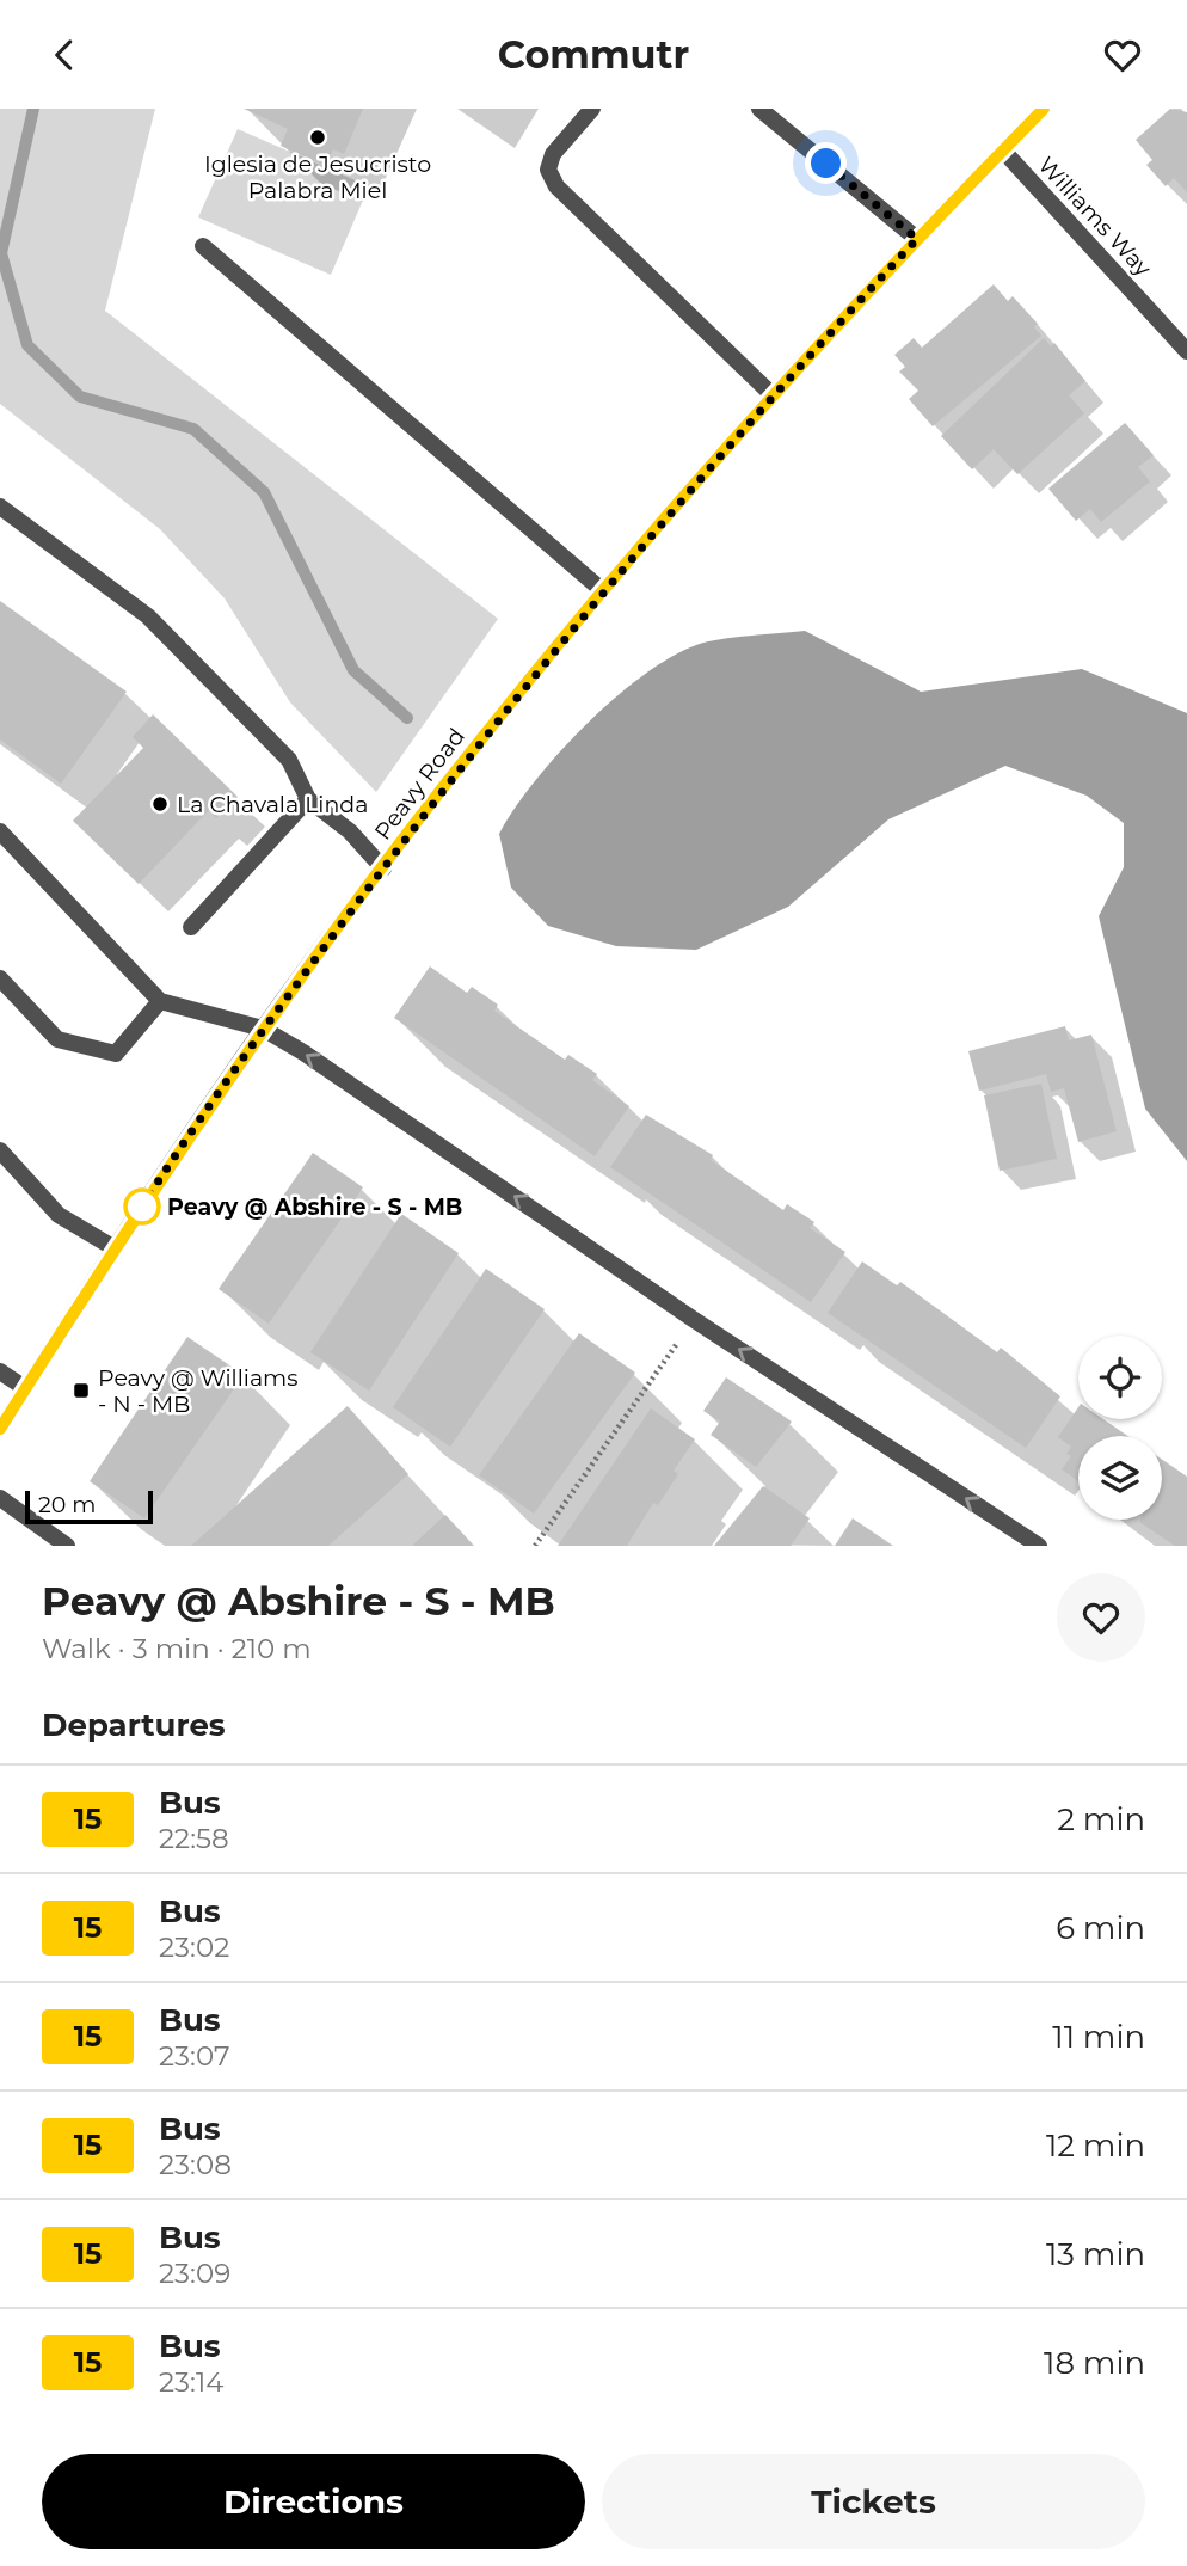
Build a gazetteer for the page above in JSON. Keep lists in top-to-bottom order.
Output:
{
  "streets": {
    "street": ["Williams Way", "Peavy Road"]
  },
  "crossings": [
    ["Williams Way", "Peavy Road"]
  ],
  "places": {
    "other": ["Iglesia de Jesucristo Palabra Miel", "La Chavala Linda", "Peavy @ Abshire - S - MB"],
    "transit": ["Peavy @ Williams - N - MB"]
  },
  "lines": ["bus line 15"],
  "scale_bar": "20 m",
  "page": {
    "header": "Commutr",
    "scale": "20 m",
    "heading": [
      ["Peavy @ Abshire - S - MB", "Walk · 3 min · 210 m"],
      "Departures"
    ],
    "list": [
      {
        "mark": "15",
        "name": "Bus",
        "note": "22:58",
        "value": "2 min"
      },
      {
        "mark": "15",
        "name": "Bus",
        "note": "23:02",
        "value": "6 min"
      },
      {
        "mark": "15",
        "name": "Bus",
        "note": "23:07",
        "value": "11 min"
      },
      {
        "mark": "15",
        "name": "Bus",
        "note": "23:08",
        "value": "12 min"
      },
      {
        "mark": "15",
        "name": "Bus",
        "note": "23:09",
        "value": "13 min"
      },
      {
        "mark": "15",
        "name": "Bus",
        "note": "23:14",
        "value": "18 min"
      }
    ],
    "buttons": ["Directions", "Tickets"]
  }
}
